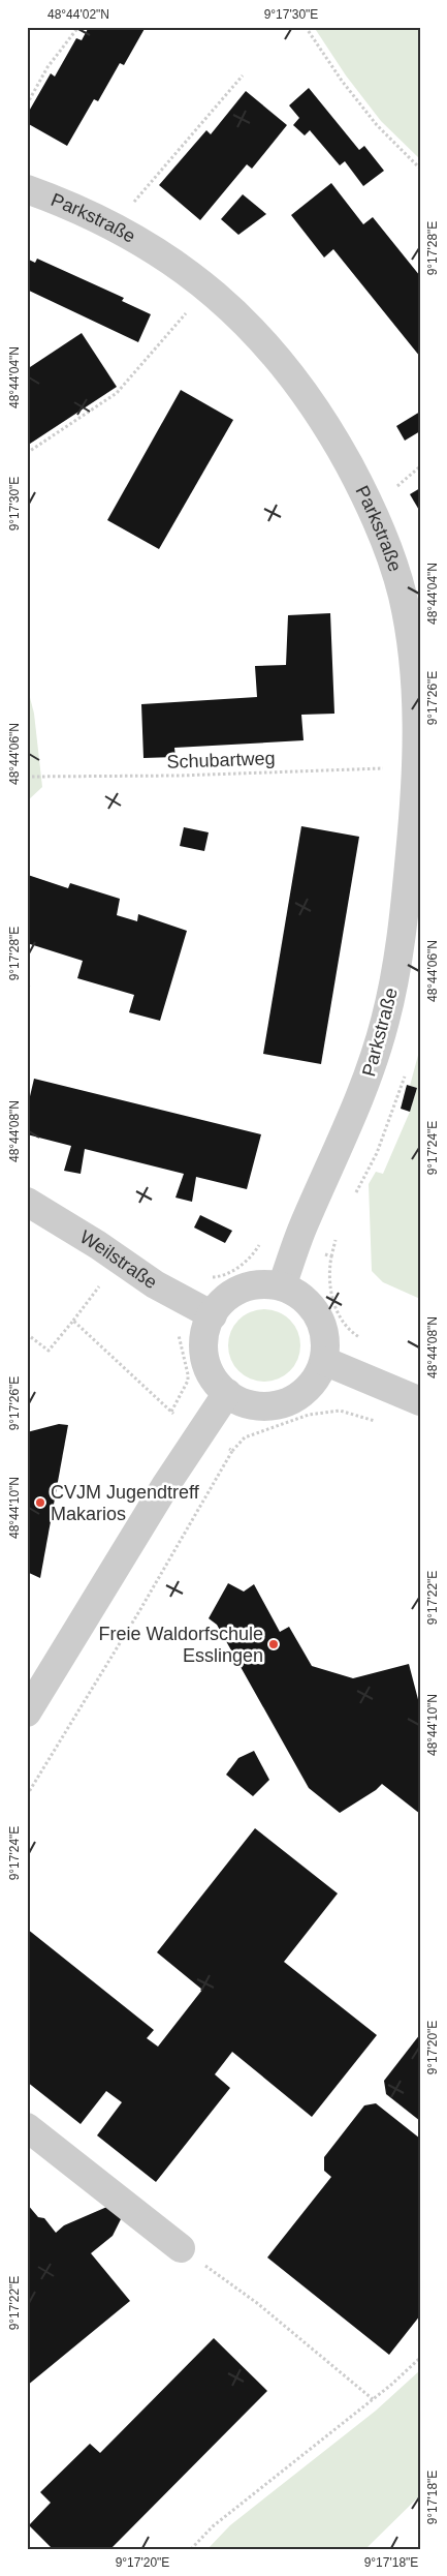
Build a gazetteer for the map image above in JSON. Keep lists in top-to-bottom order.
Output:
{
  "streets": {
    "street": ["Parkstraße", "Weilstraße"],
    "path": ["Schubartweg"]
  },
  "crossings": [
    ["Parkstraße", "Schubartweg"],
    ["Parkstraße", "Weilstraße"]
  ],
  "places": ["CVJM Jugendtreff Makarios", "Freie Waldorfschule Esslingen"],
  "coordinates": [
    "48°44'02\"N",
    "9°17'30\"E",
    "9°17'28\"E",
    "48°44'04\"N",
    "9°17'26\"E",
    "48°44'06\"N",
    "48°44'08\"N",
    "9°17'24\"E",
    "48°44'10\"N",
    "9°17'22\"E",
    "9°17'20\"E",
    "9°17'18\"E"
  ]
}
